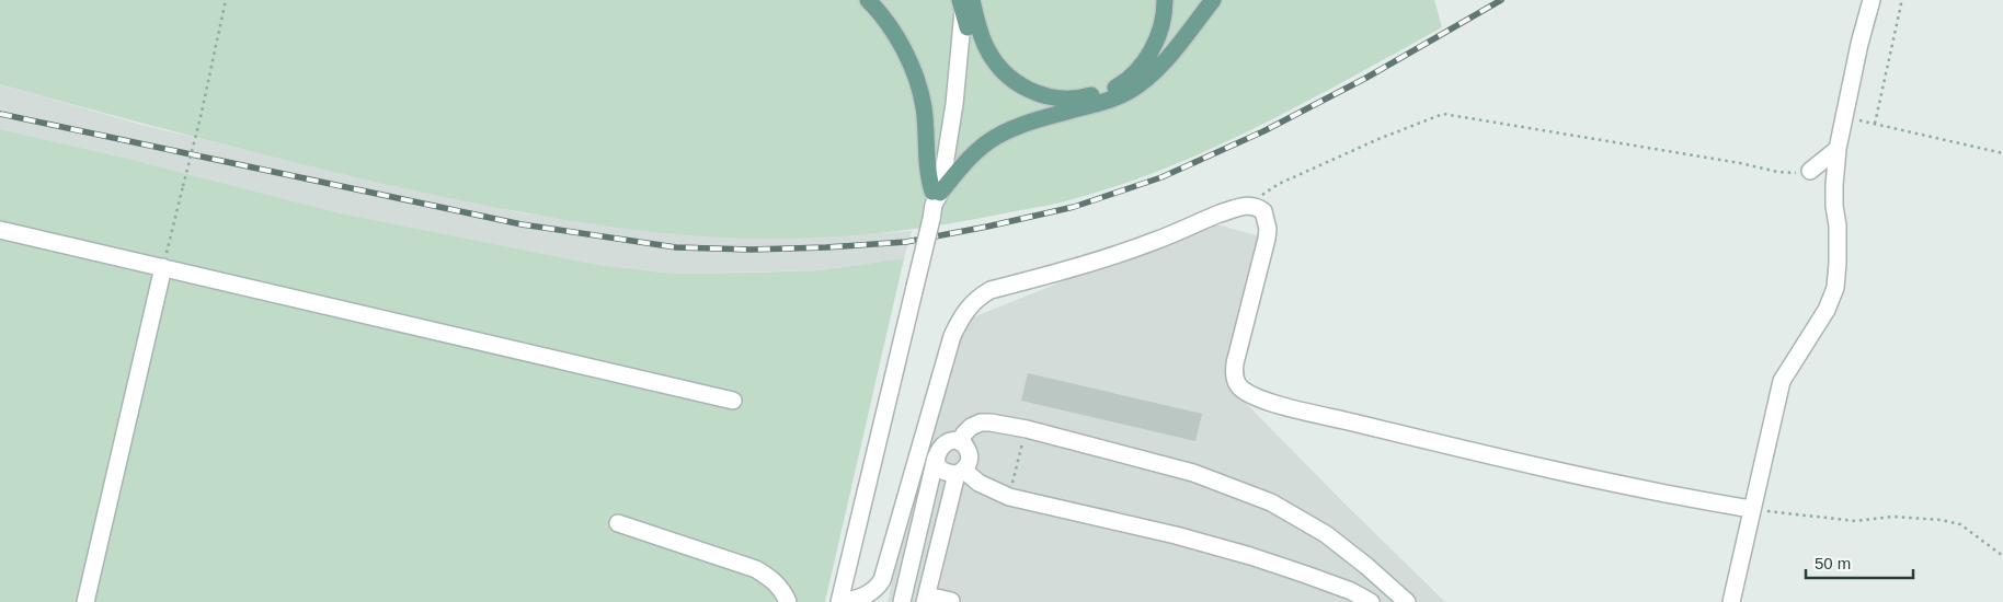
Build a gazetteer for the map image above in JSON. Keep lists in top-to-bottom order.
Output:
{
  "scale_bar": "50 m"
}
